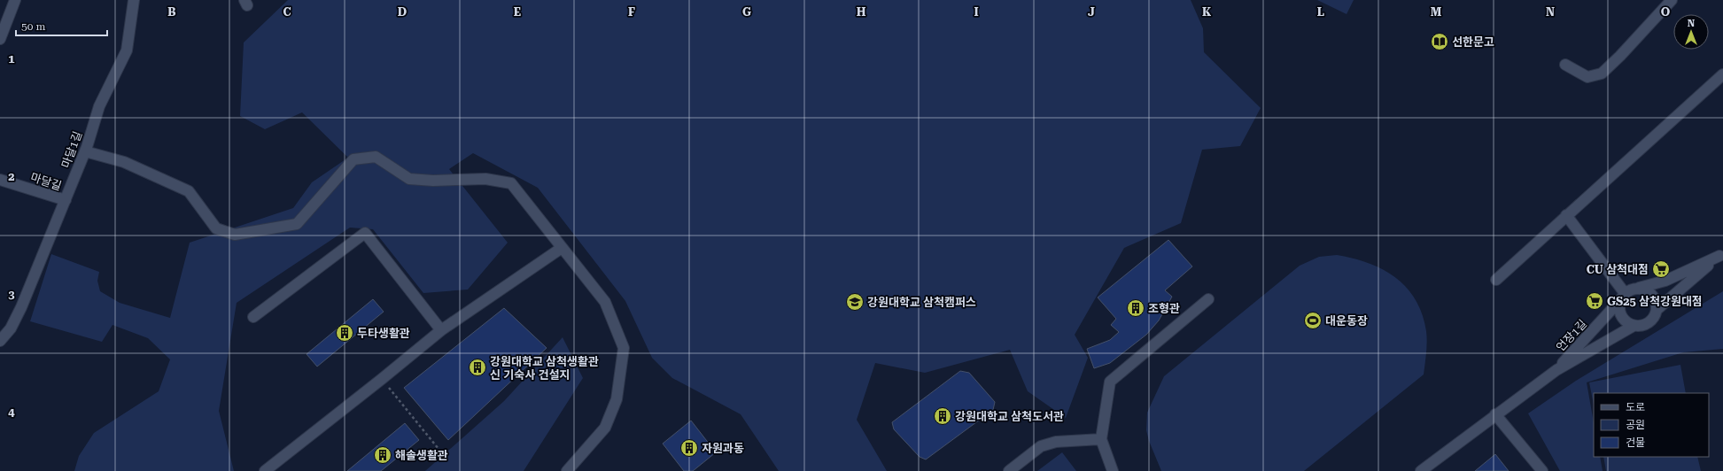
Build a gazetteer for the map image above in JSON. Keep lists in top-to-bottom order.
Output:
{
  "streets": {
    "street": ["마달1길", "마달길", "언장1길"]
  },
  "crossings": [
    ["마달1길", "마달길"]
  ],
  "places": {
    "library": ["선한문고"],
    "supermarket": ["CU 삼척대점", "GS25 삼척강원대점"],
    "school or university": ["강원대학교 삼척캠퍼스"],
    "building": [
      "조형관",
      "두타생활관",
      "강원대학교 삼척생활관 신 기숙사 건설지",
      "강원대학교 삼척도서관",
      "자원과동",
      "해솔생활관"
    ],
    "sports": ["대운동장"]
  },
  "legend": ["도로", "공원", "건물"],
  "scale_bar": "50 m",
  "north": "top",
  "grid": {
    "columns": [
      "B",
      "C",
      "D",
      "E",
      "F",
      "G",
      "H",
      "I",
      "J",
      "K",
      "L",
      "M",
      "N",
      "O"
    ],
    "rows": [
      "1",
      "2",
      "3",
      "4"
    ]
  }
}
